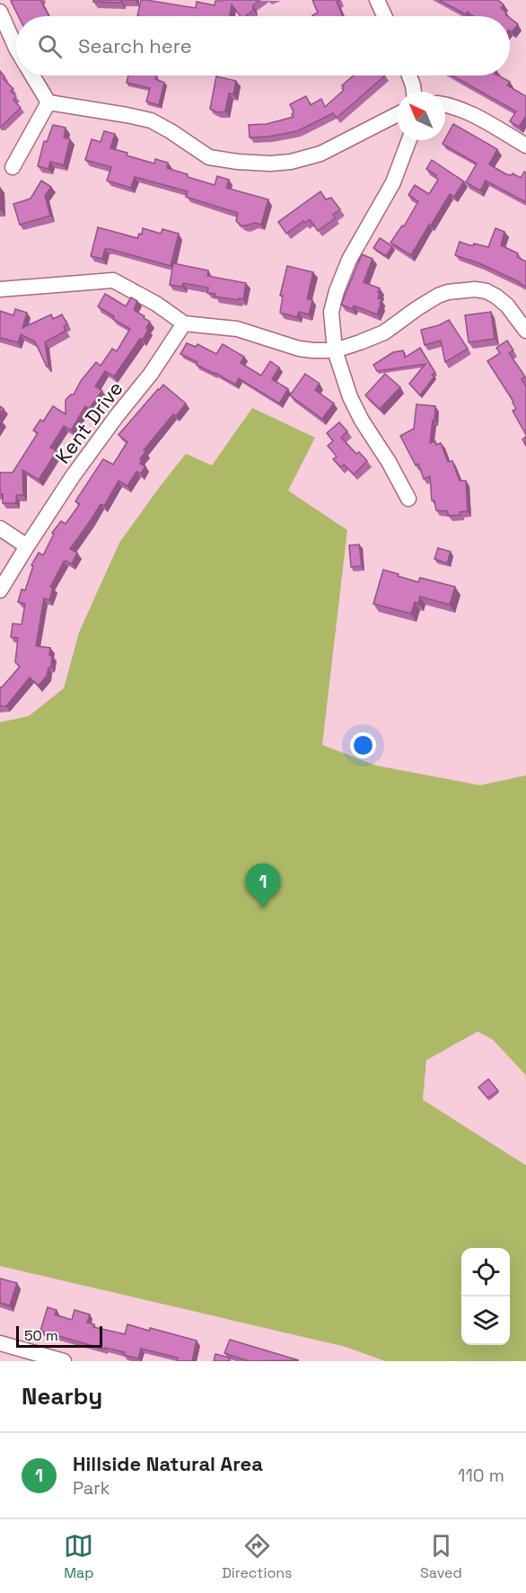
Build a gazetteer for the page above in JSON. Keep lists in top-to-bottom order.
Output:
{
  "streets": {
    "street": ["Kent Drive"]
  },
  "scale_bar": "50 m",
  "north": "top left",
  "page": {
    "search": "Search here",
    "pins": "1",
    "scale": "50 m",
    "heading": "Nearby",
    "list": [
      {
        "mark": "1",
        "name": "Hillside Natural Area",
        "note": "Park",
        "value": "110 m"
      }
    ],
    "nav": ["Map", "Directions", "Saved"]
  }
}
